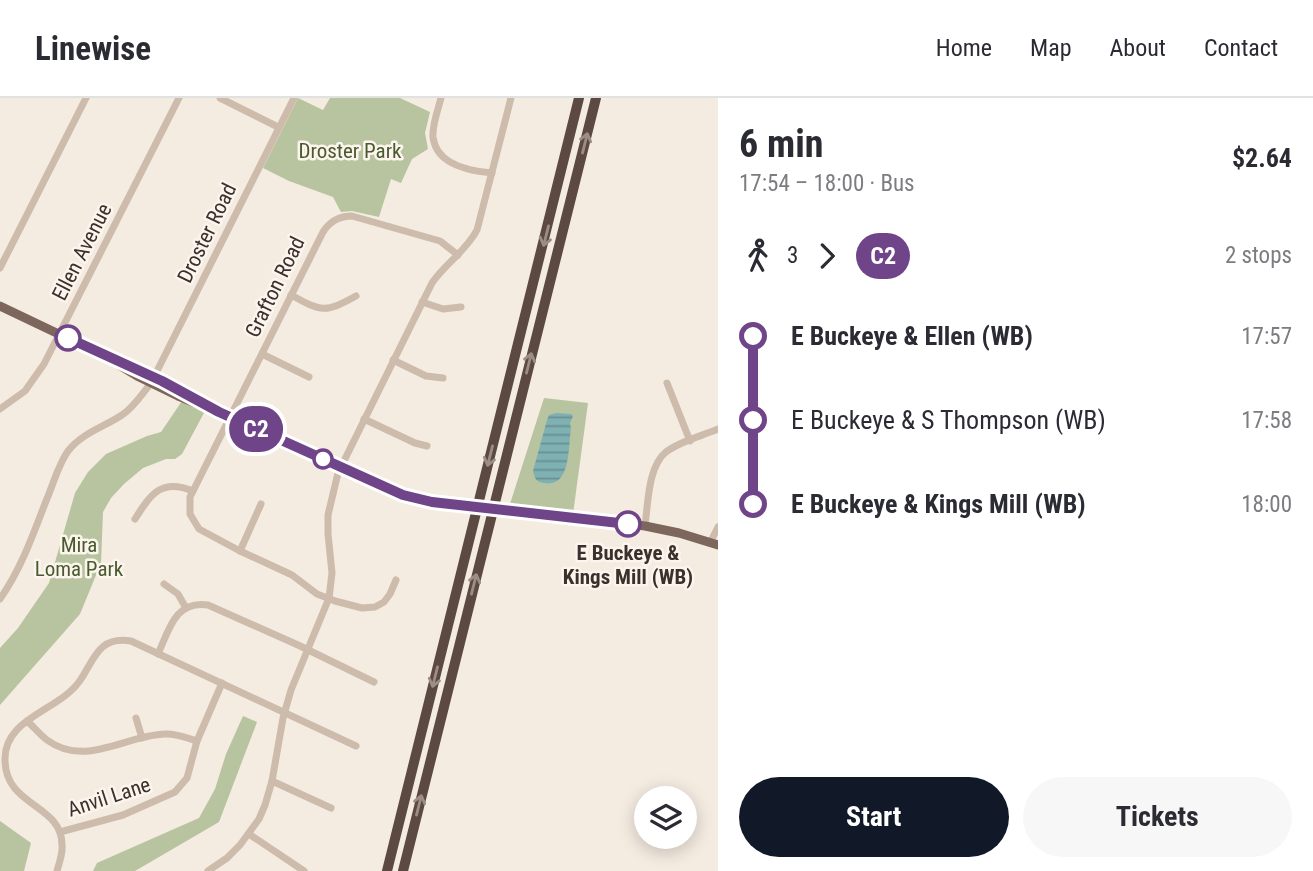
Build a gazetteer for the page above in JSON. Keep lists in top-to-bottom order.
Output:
{
  "streets": {
    "street": [
      "Droster Road",
      "Ellen Avenue",
      "Grafton Road",
      "Anvil Lane"
    ]
  },
  "parks": ["Droster Park", "Mira Loma Park"],
  "places": ["E Buckeye & Kings Mill (WB)"],
  "lines": ["bus line C2"],
  "page": {
    "header": "Linewise",
    "nav": [
      "Home",
      "Map",
      "About",
      "Contact"
    ],
    "on_map": "C2",
    "heading": ["6 min", "17:54 – 18:00 · Bus", "$2.64"],
    "legs": ["3", "C2", "2 stops"],
    "list": [
      {
        "name": "E Buckeye & Ellen (WB)",
        "value": "17:57"
      },
      {
        "name": "E Buckeye & S Thompson (WB)",
        "value": "17:58"
      },
      {
        "name": "E Buckeye & Kings Mill (WB)",
        "value": "18:00"
      }
    ],
    "buttons": ["Start", "Tickets"]
  }
}
